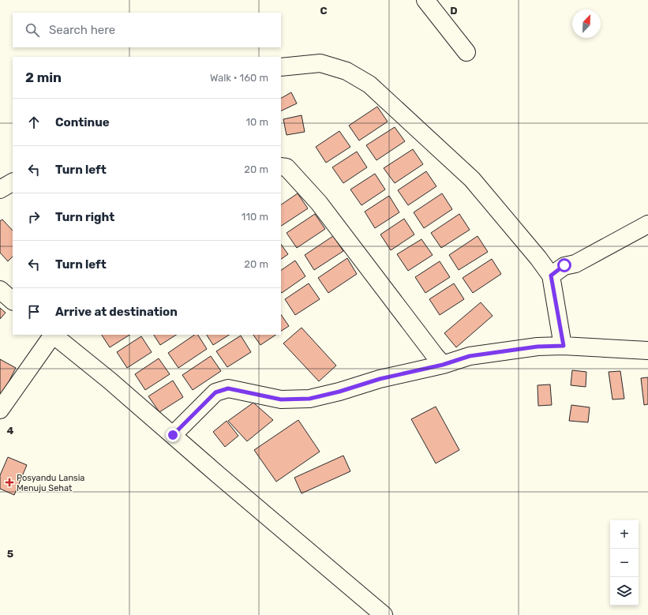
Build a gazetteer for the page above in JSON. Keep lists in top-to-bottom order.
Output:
{
  "places": {
    "health": ["Posyandu Lansia Menuju Sehat"]
  },
  "north": "top right",
  "page": {
    "search": "Search here",
    "heading": ["2 min", "Walk · 160 m"],
    "list": [
      ["Continue", "10 m"],
      ["Turn left", "20 m"],
      ["Turn right", "110 m"],
      ["Turn left", "20 m"],
      "Arrive at destination"
    ],
    "map_buttons": ["+", "−"]
  },
  "grid": {
    "columns": ["C", "D"],
    "rows": ["4", "5"]
  }
}
